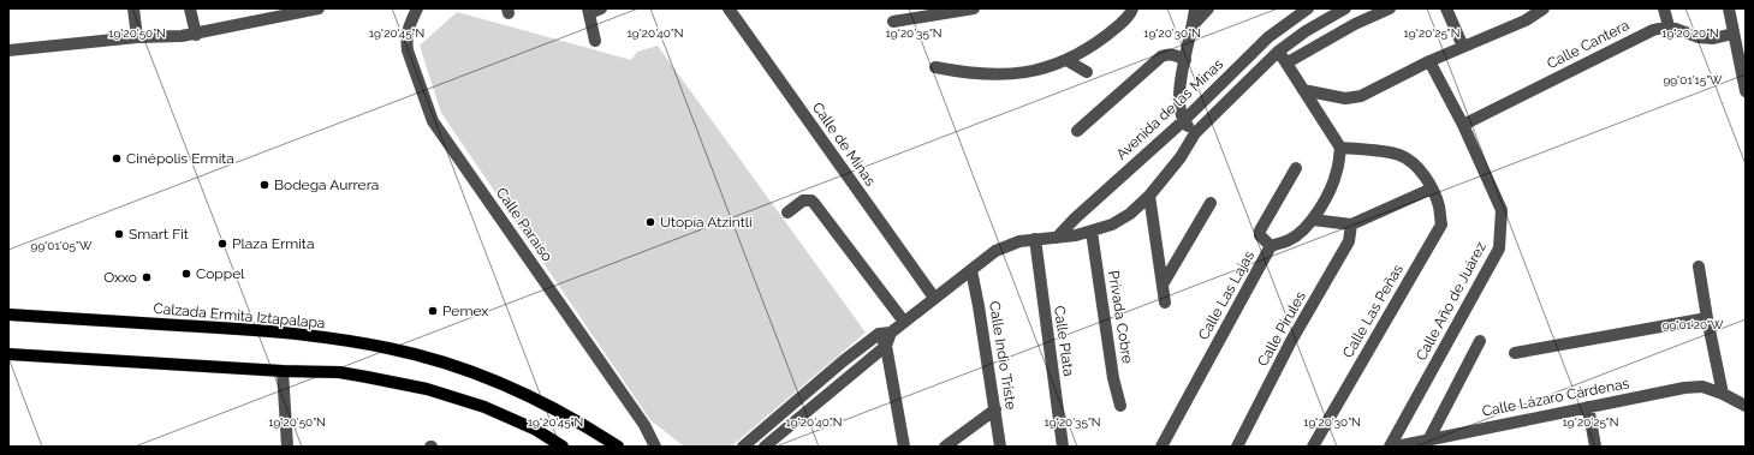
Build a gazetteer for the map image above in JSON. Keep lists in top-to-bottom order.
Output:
{
  "streets": {
    "main road": ["Calzada Ermita Iztapalapa"],
    "street": [
      "Calle Cantera",
      "Avenida de las Minas",
      "Calle de Minas",
      "Calle Paraíso",
      "Calle Las Lajas",
      "Calle Año de Juárez",
      "Calle Las Peñas",
      "Privada Cobre",
      "Calle Pirules",
      "Calle Plata",
      "Calle Indio Triste",
      "Calle Lázaro Cárdenas"
    ]
  },
  "crossings": [
    ["Calle Cantera", "Calle Año de Juárez"],
    ["Calle Las Lajas", "Calle Las Peñas"]
  ],
  "places": [
    "Cinépolis Ermita",
    "Bodega Aurrera",
    "Utopía Atzintli",
    "Smart Fit",
    "Plaza Ermita",
    "Coppel",
    "Oxxo",
    "Pemex"
  ],
  "coordinates": [
    "19°20'50\"N",
    "19°20'45\"N",
    "19°20'35\"N",
    "19°20'30\"N",
    "19°20'40\"N",
    "19°20'25\"N",
    "19°20'20\"N",
    "99°01'15\"W",
    "99°01'05\"W",
    "99°01'20\"W"
  ]
}
